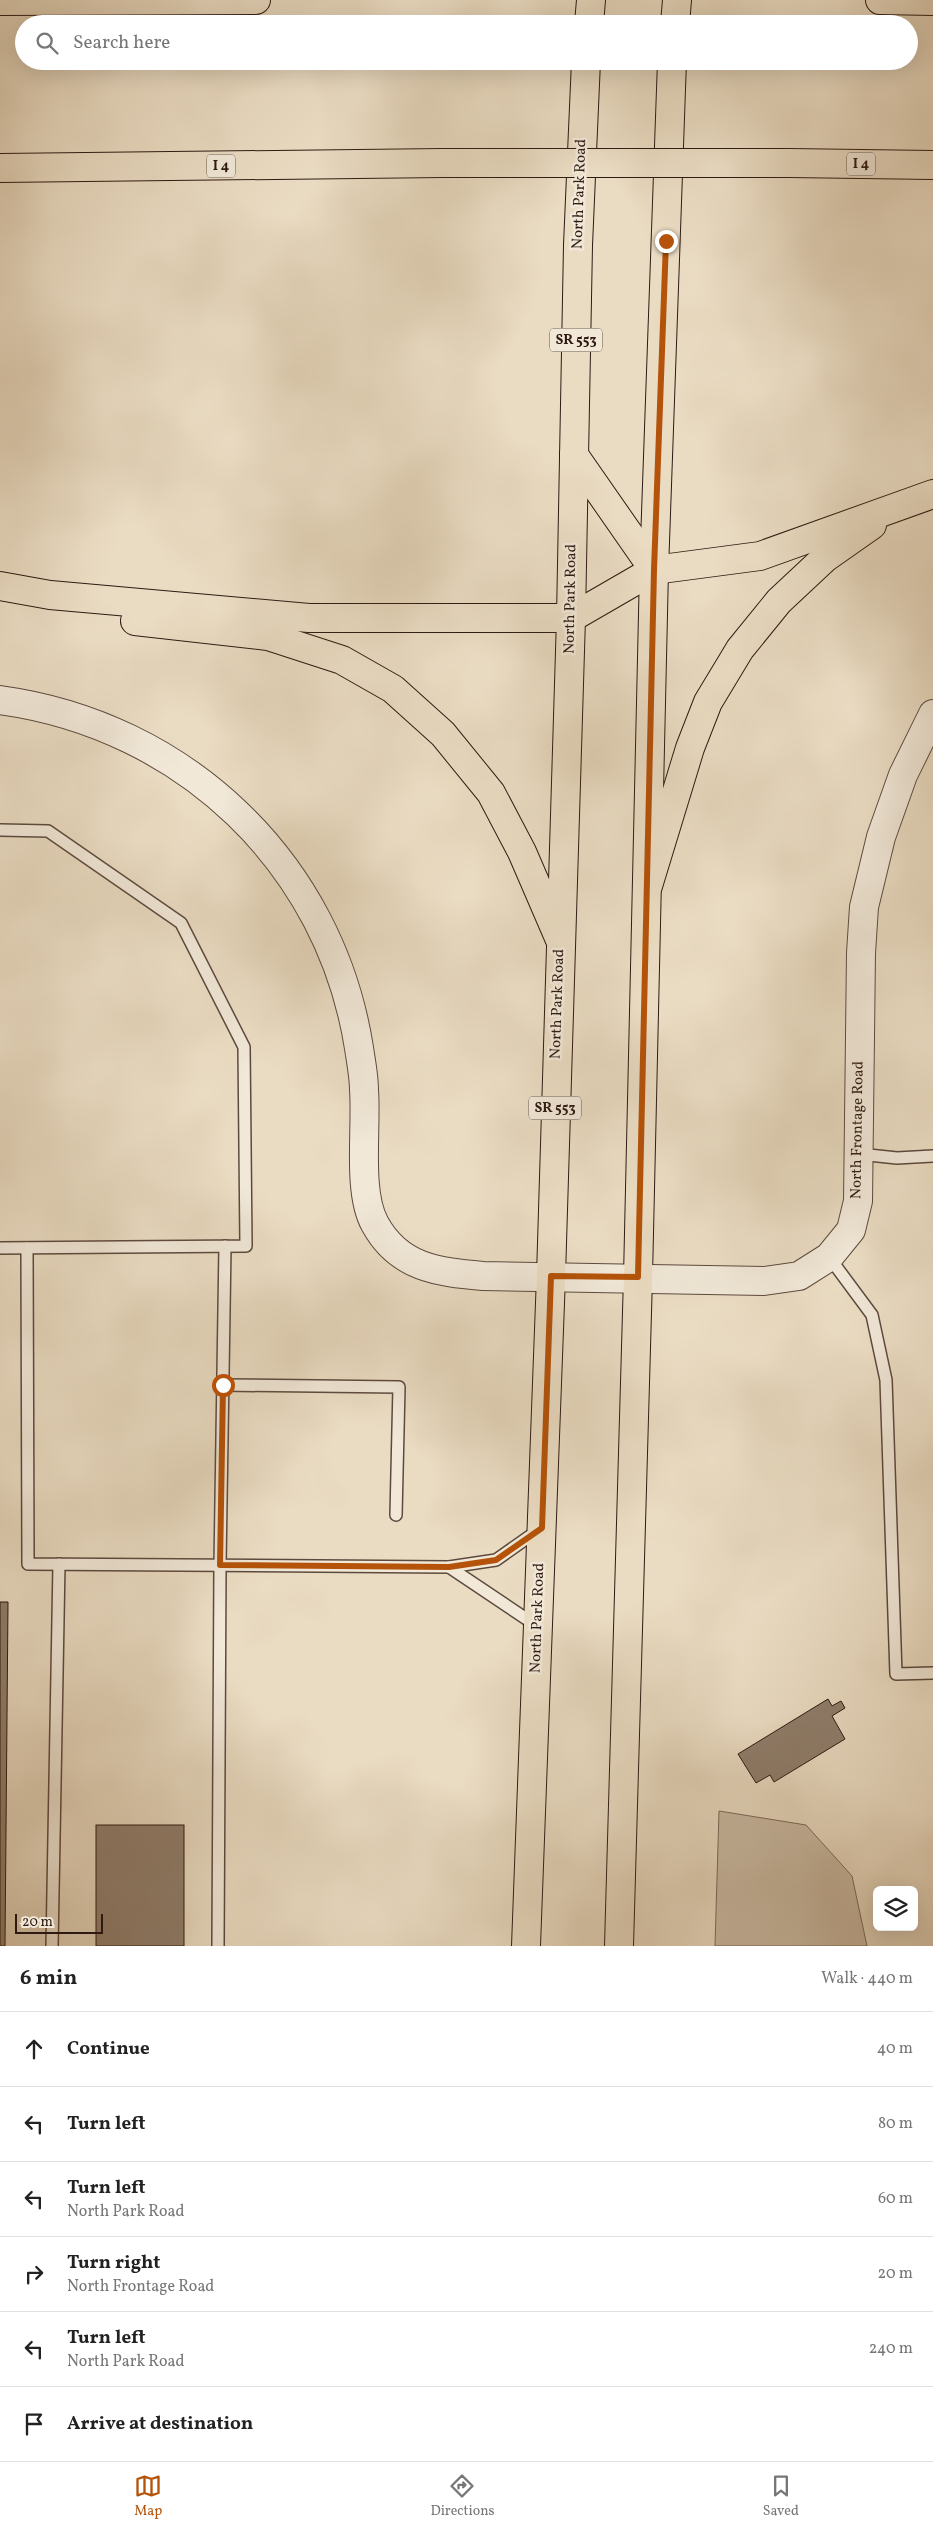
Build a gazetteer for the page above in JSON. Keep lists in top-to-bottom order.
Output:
{
  "streets": {
    "main road": ["I 4", "North Park Road", "SR 553"],
    "street": ["North Frontage Road"]
  },
  "crossings": [
    ["North Park Road", "North Frontage Road"]
  ],
  "scale_bar": "20 m",
  "page": {
    "search": "Search here",
    "scale": "20 m",
    "heading": ["6 min", "Walk · 440 m"],
    "list": [
      ["Continue", "40 m"],
      ["Turn left", "80 m"],
      ["Turn left", "North Park Road", "60 m"],
      ["Turn right", "North Frontage Road", "20 m"],
      ["Turn left", "North Park Road", "240 m"],
      "Arrive at destination"
    ],
    "nav": ["Map", "Directions", "Saved"]
  }
}
